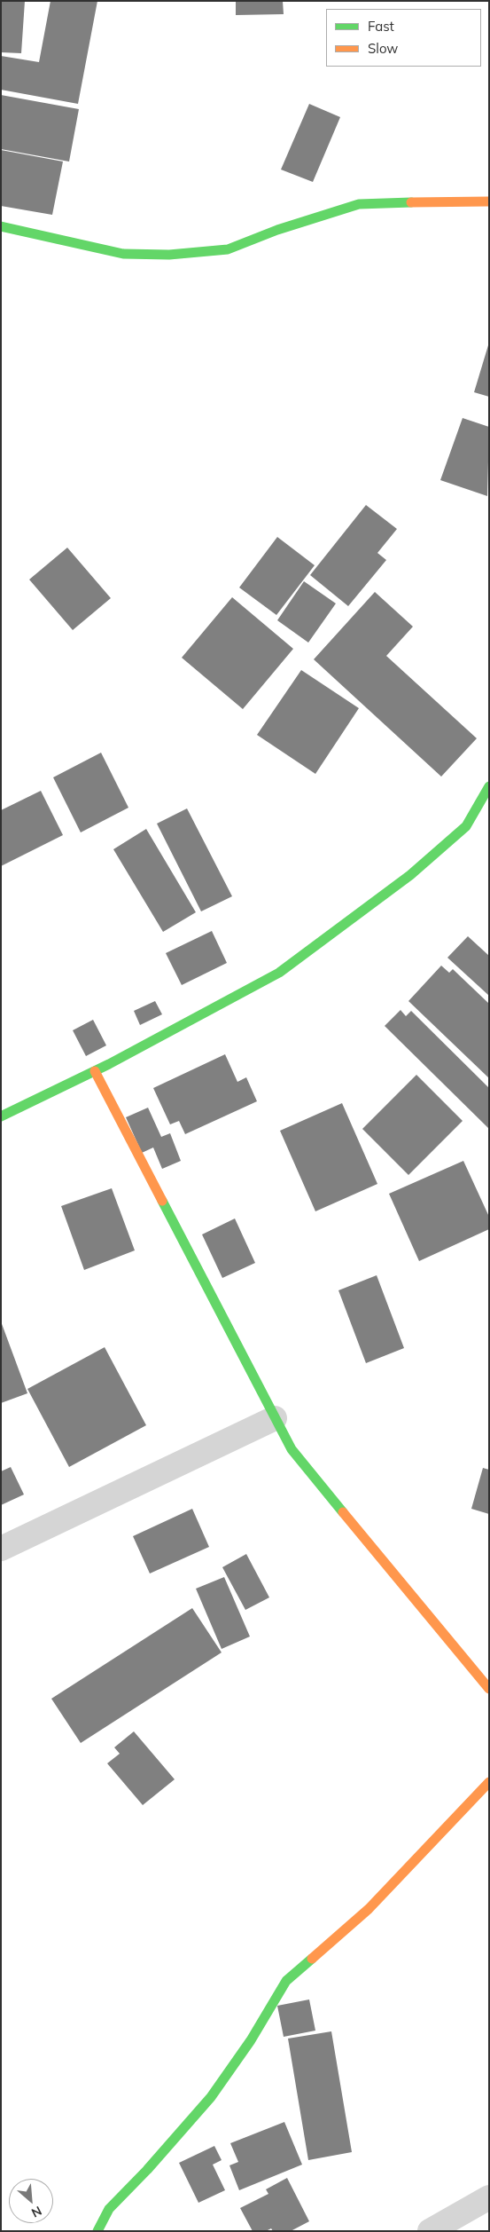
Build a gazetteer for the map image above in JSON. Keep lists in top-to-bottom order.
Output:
{
  "legend": ["Fast", "Slow"],
  "north": "bottom right"
}
